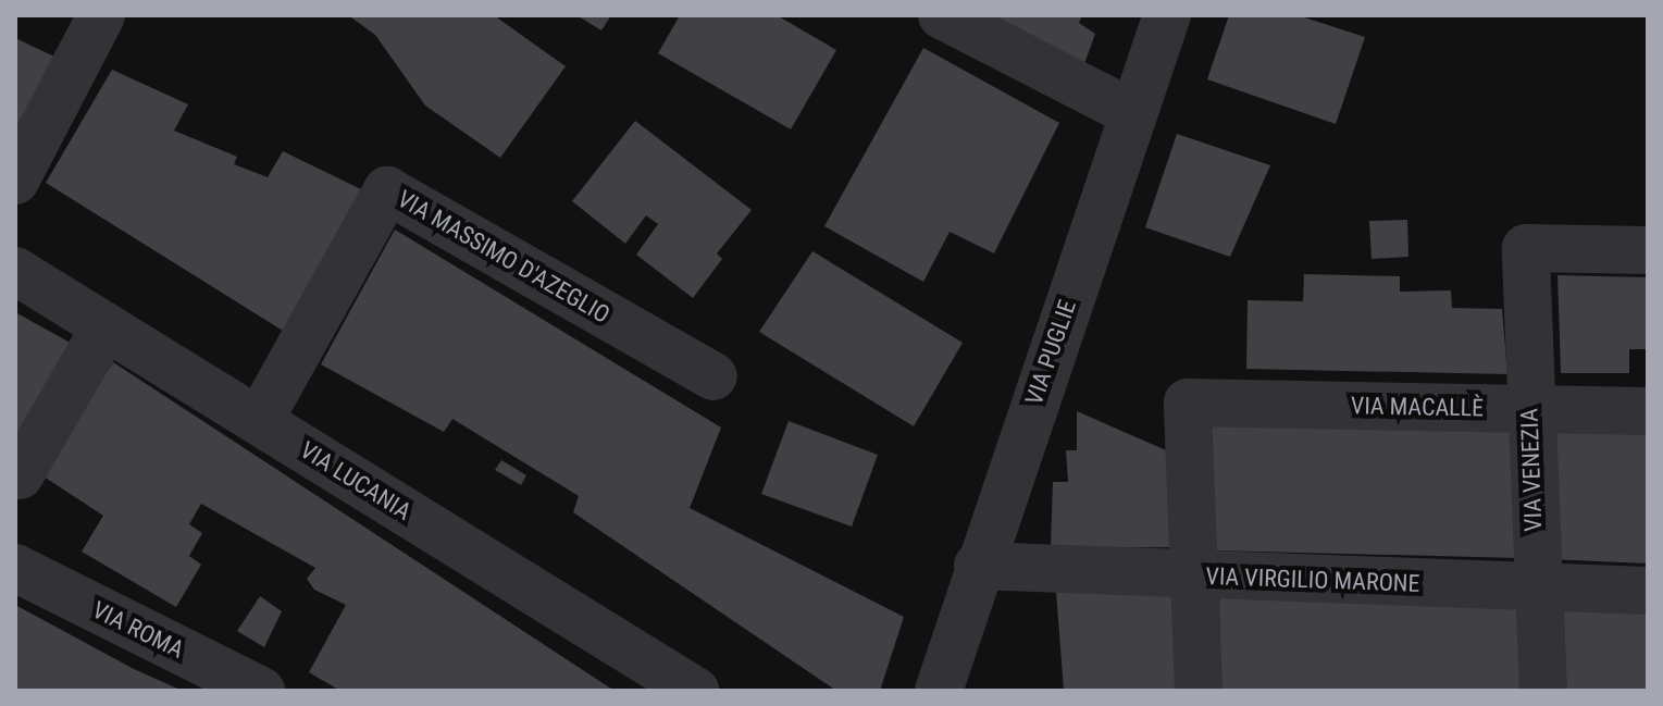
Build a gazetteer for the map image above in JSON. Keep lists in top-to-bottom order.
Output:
{
  "streets": {
    "street": [
      "VIA MASSIMO D'AZEGLIO",
      "VIA PUGLIE",
      "VIA MACALLÈ",
      "VIA VENEZIA",
      "VIA LUCANIA",
      "VIA VIRGILIO MARONE",
      "VIA ROMA"
    ]
  },
  "crossings": [
    ["VIA MASSIMO D'AZEGLIO", "VIA LUCANIA"],
    ["VIA PUGLIE", "VIA VIRGILIO MARONE"],
    ["VIA MACALLÈ", "VIA VENEZIA"],
    ["VIA MACALLÈ", "VIA VIRGILIO MARONE"],
    ["VIA VENEZIA", "VIA VIRGILIO MARONE"]
  ]
}
